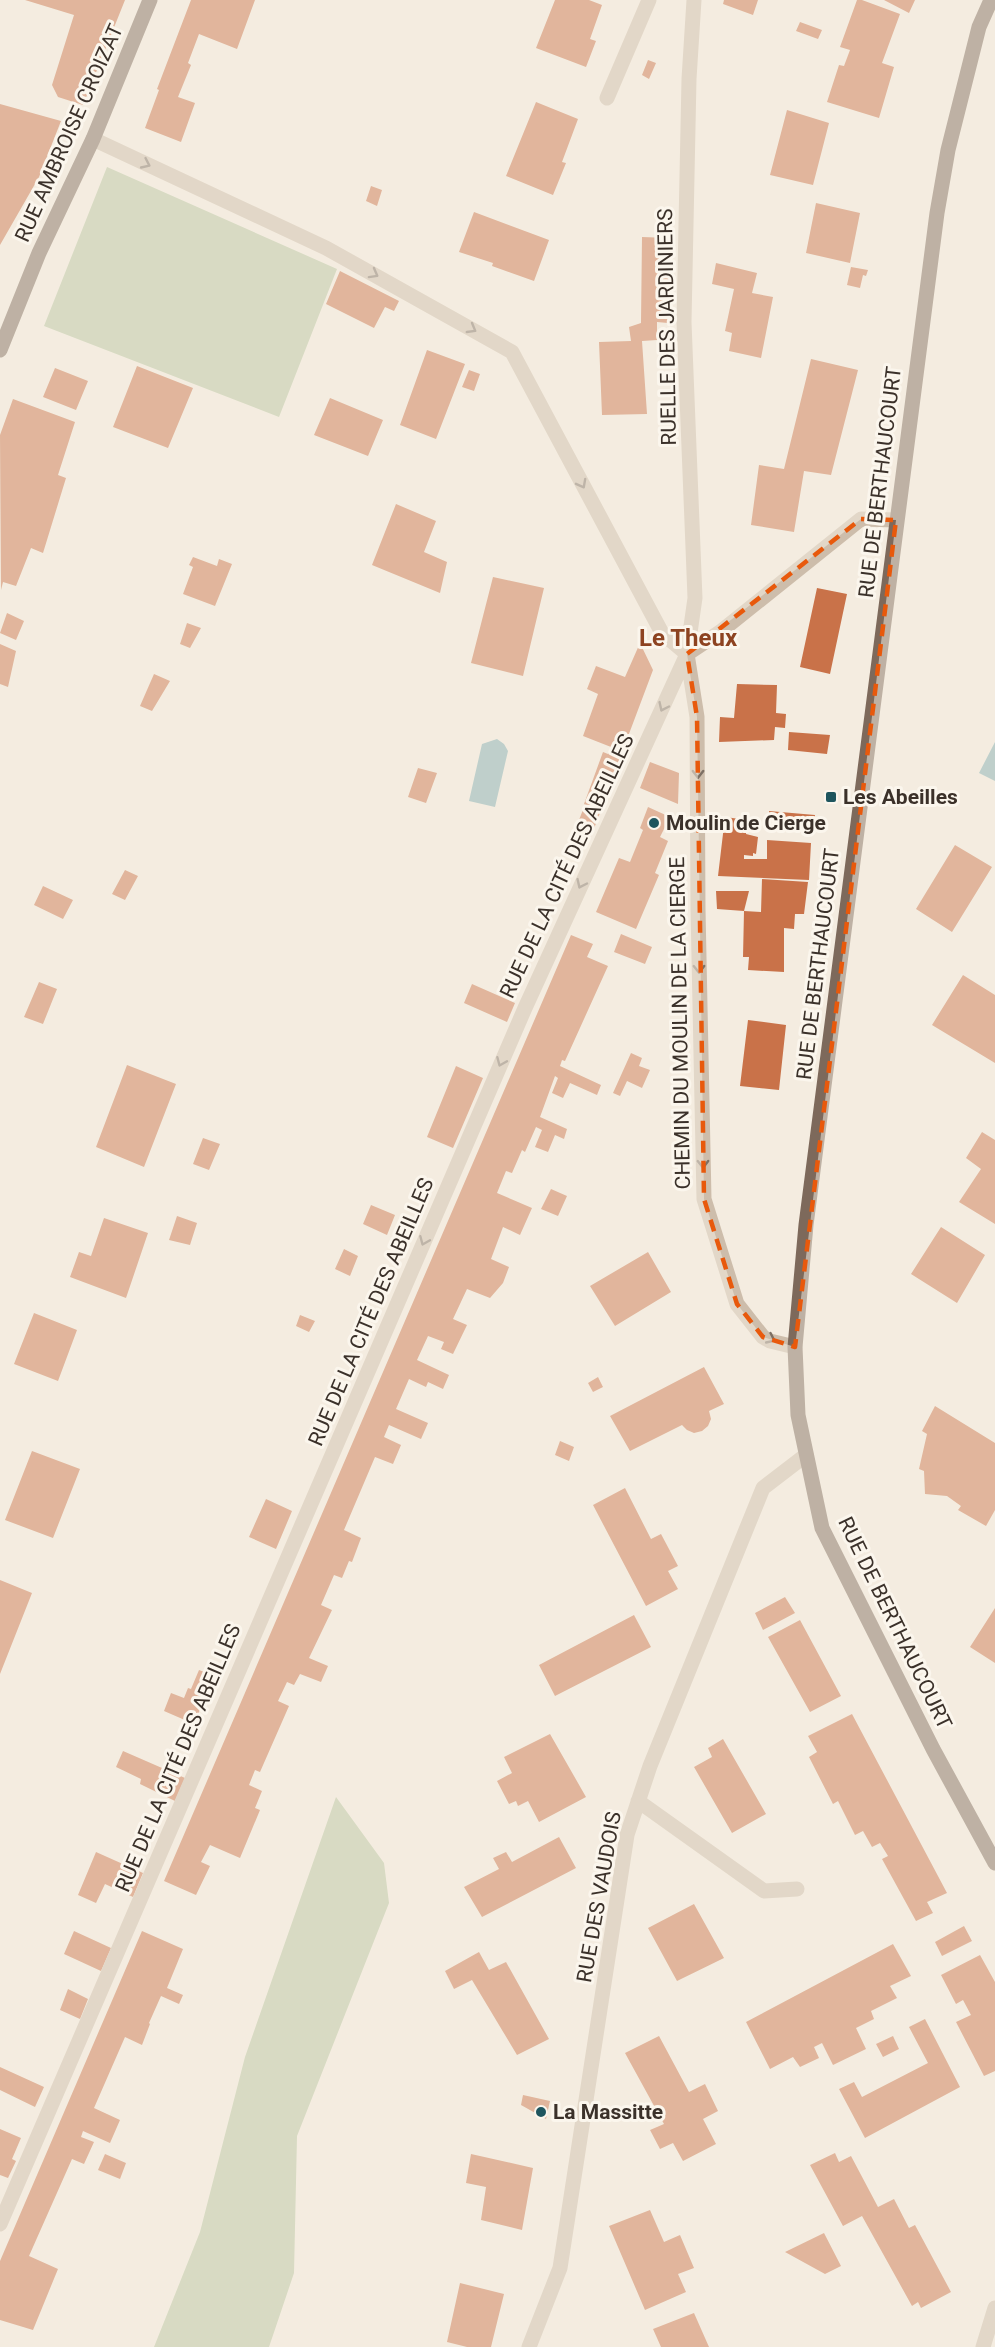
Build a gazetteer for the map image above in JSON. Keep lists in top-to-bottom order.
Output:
{
  "streets": {
    "main road": ["RUE AMBROISE CROIZAT", "RUE DE BERTHAUCOURT"],
    "street": [
      "RUELLE DES JARDINIERS",
      "RUE DE LA CITÉ DES ABEILLES",
      "CHEMIN DU MOULIN DE LA CIERGE",
      "RUE DES VAUDOIS"
    ]
  },
  "crossings": [
    ["RUELLE DES JARDINIERS", "RUE DE LA CITÉ DES ABEILLES"],
    ["RUELLE DES JARDINIERS", "CHEMIN DU MOULIN DE LA CIERGE"],
    ["RUE DE BERTHAUCOURT", "CHEMIN DU MOULIN DE LA CIERGE"],
    ["RUE DE BERTHAUCOURT", "RUE DES VAUDOIS"],
    ["RUE DE LA CITÉ DES ABEILLES", "CHEMIN DU MOULIN DE LA CIERGE"]
  ],
  "one_way": ["RUE DE LA CITÉ DES ABEILLES", "CHEMIN DU MOULIN DE LA CIERGE"],
  "districts": ["Le Theux"],
  "places": {
    "transit": ["Les Abeilles"],
    "other": ["Moulin de Cierge", "La Massitte"]
  }
}
